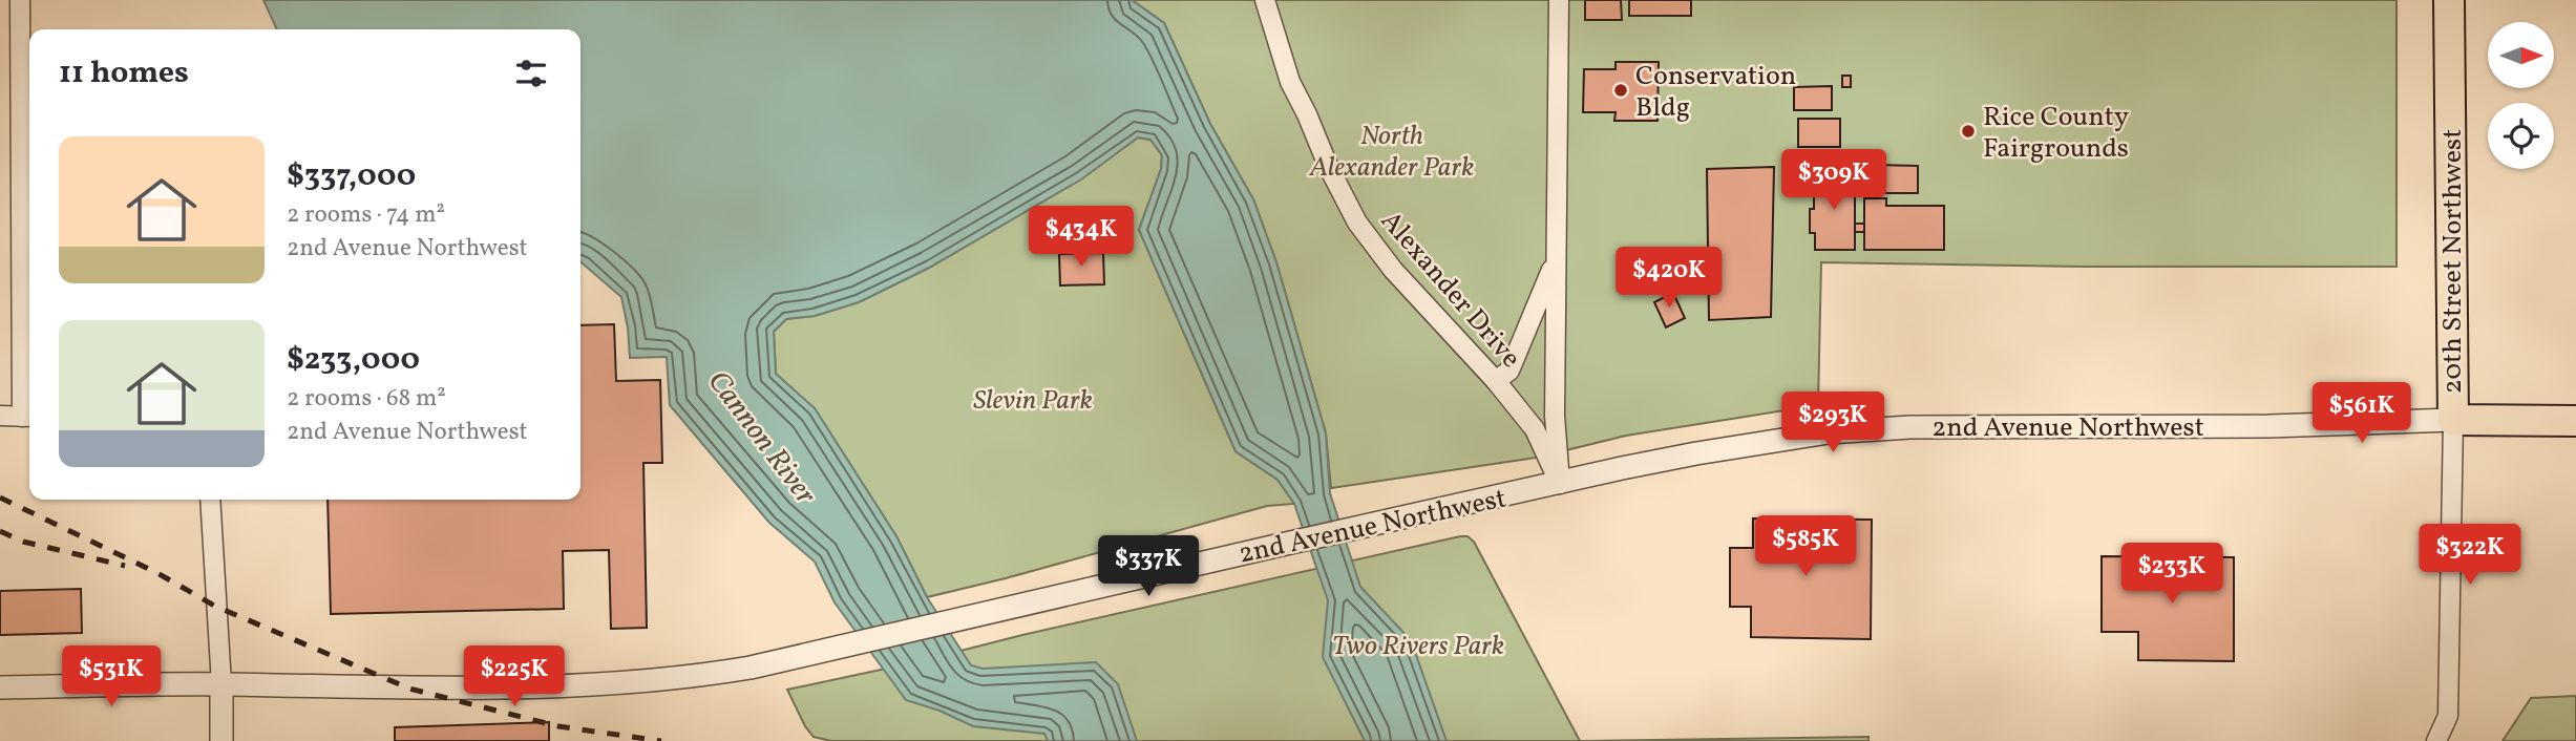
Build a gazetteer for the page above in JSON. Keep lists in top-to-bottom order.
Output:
{
  "streets": {
    "highway": ["20th Street Northwest", "2nd Avenue Northwest"],
    "street": ["Alexander Drive"]
  },
  "crossings": [
    ["20th Street Northwest", "2nd Avenue Northwest"],
    ["Alexander Drive", "2nd Avenue Northwest"]
  ],
  "water": ["Cannon River"],
  "parks": ["North Alexander Park", "Slevin Park", "Two Rivers Park"],
  "places": ["Conservation Bldg", "Rice County Fairgrounds"],
  "north": "right",
  "page": {
    "heading": "11 homes",
    "list": [
      {
        "name": "$337,000",
        "note": "2 rooms · 74 m² · 2nd Avenue Northwest"
      },
      {
        "name": "$233,000",
        "note": "2 rooms · 68 m² · 2nd Avenue Northwest"
      }
    ],
    "price": [
      "$309K",
      "$434K",
      "$420K",
      "$561K",
      "$293K",
      "$585K",
      "$322K",
      "$337K",
      "$233K",
      "$531K",
      "$225K"
    ]
  }
}
